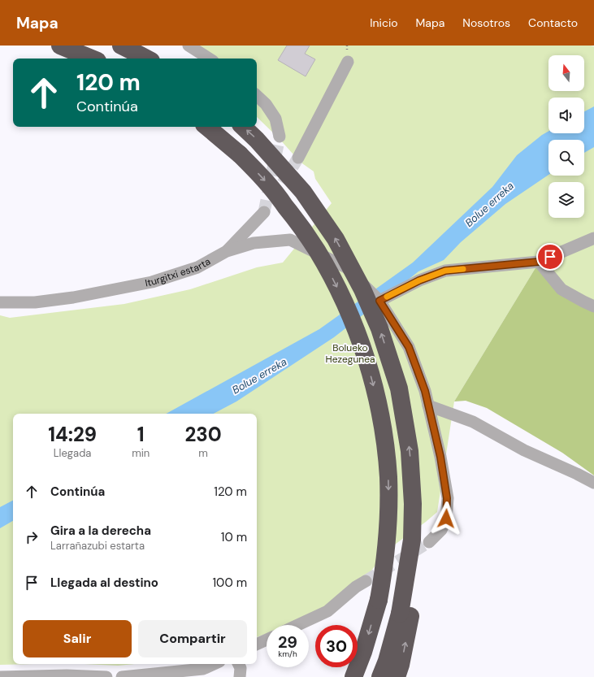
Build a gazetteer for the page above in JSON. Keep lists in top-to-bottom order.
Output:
{
  "streets": {
    "street": ["Iturgitxi estarta"]
  },
  "water": ["Bolue erreka"],
  "parks": ["Bolueko Hezegunea"],
  "north": "top",
  "page": {
    "header": "Mapa",
    "nav": [
      "Inicio",
      "Mapa",
      "Nosotros",
      "Contacto"
    ],
    "turn": ["120 m", "Continúa"],
    "eta": [
      "14:29",
      "Llegada",
      "1",
      "min",
      "230",
      "m"
    ],
    "list": [
      {
        "name": "Continúa",
        "value": "120 m"
      },
      {
        "name": "Gira a la derecha",
        "note": "Larrañazubi estarta",
        "value": "10 m"
      },
      {
        "name": "Llegada al destino",
        "value": "100 m"
      }
    ],
    "buttons": ["Salir", "Compartir"],
    "speed": "29 km/h",
    "limit": "30"
  }
}
